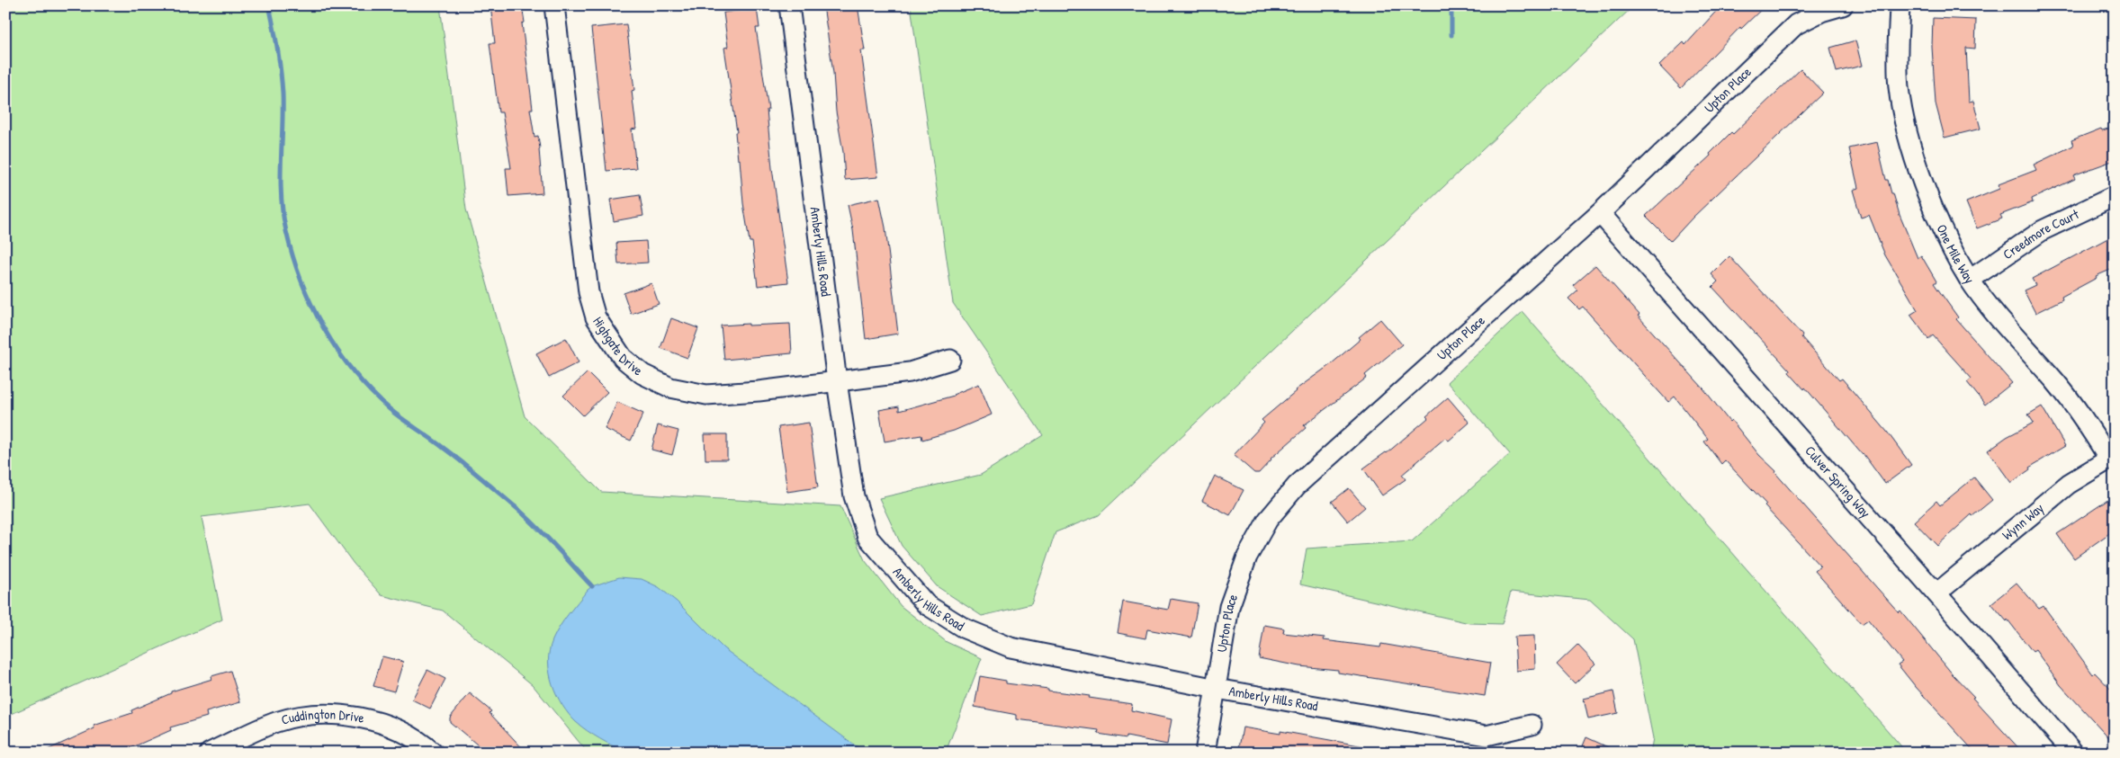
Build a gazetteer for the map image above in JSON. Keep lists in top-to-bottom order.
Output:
{
  "streets": {
    "street": [
      "Upton Place",
      "Creedmore Court",
      "Amberly Hills Road",
      "One Mile Way",
      "Highgate Drive",
      "Culver Spring Way",
      "Wynn Way",
      "Cuddington Drive"
    ]
  },
  "crossings": [
    ["Upton Place", "Amberly Hills Road"],
    ["Upton Place", "Culver Spring Way"],
    ["Creedmore Court", "One Mile Way"],
    ["Amberly Hills Road", "Highgate Drive"],
    ["One Mile Way", "Wynn Way"],
    ["Culver Spring Way", "Wynn Way"]
  ]
}
